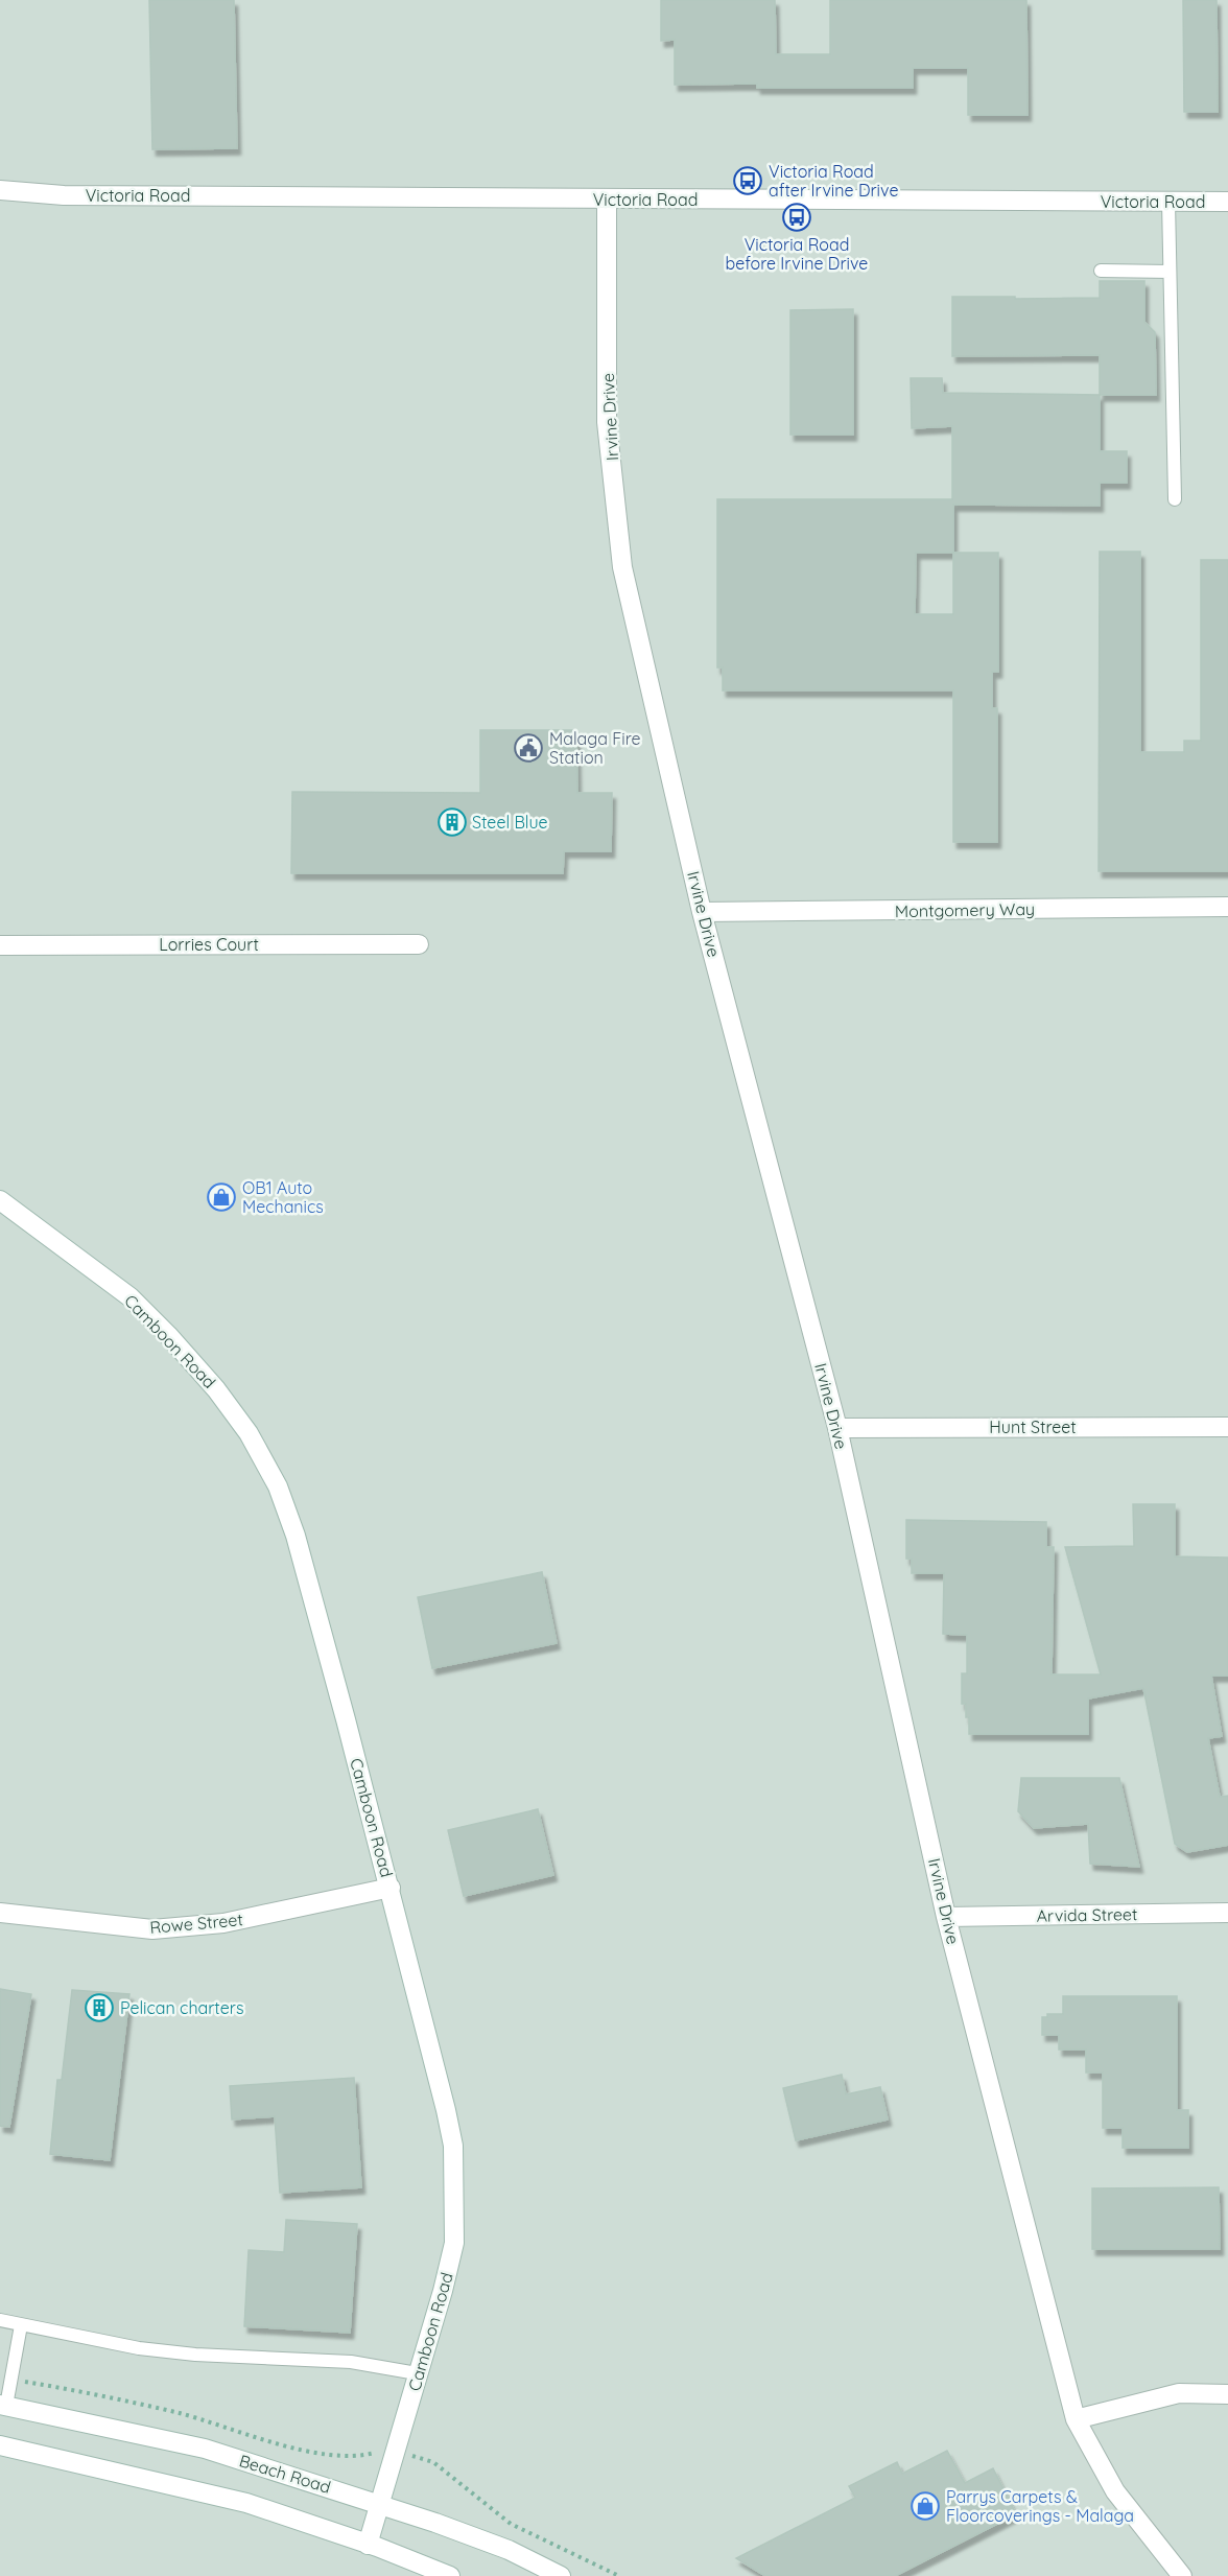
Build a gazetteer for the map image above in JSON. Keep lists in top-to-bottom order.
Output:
{
  "streets": {
    "street": [
      "Victoria Road",
      "Irvine Drive",
      "Montgomery Way",
      "Lorries Court",
      "Camboon Road",
      "Hunt Street",
      "Arvida Street",
      "Rowe Street",
      "Beach Road"
    ]
  },
  "crossings": [
    ["Victoria Road", "Irvine Drive"],
    ["Irvine Drive", "Montgomery Way"],
    ["Irvine Drive", "Hunt Street"],
    ["Irvine Drive", "Arvida Street"],
    ["Camboon Road", "Rowe Street"],
    ["Camboon Road", "Beach Road"]
  ],
  "places": {
    "bus stop": ["Victoria Road after Irvine Drive", "Victoria Road before Irvine Drive"],
    "public building": ["Malaga Fire Station"],
    "building": ["Steel Blue", "Pelican charters"],
    "shop": ["OB1 Auto Mechanics", "Parrys Carpets & Floorcoverings - Malaga"]
  }
}
